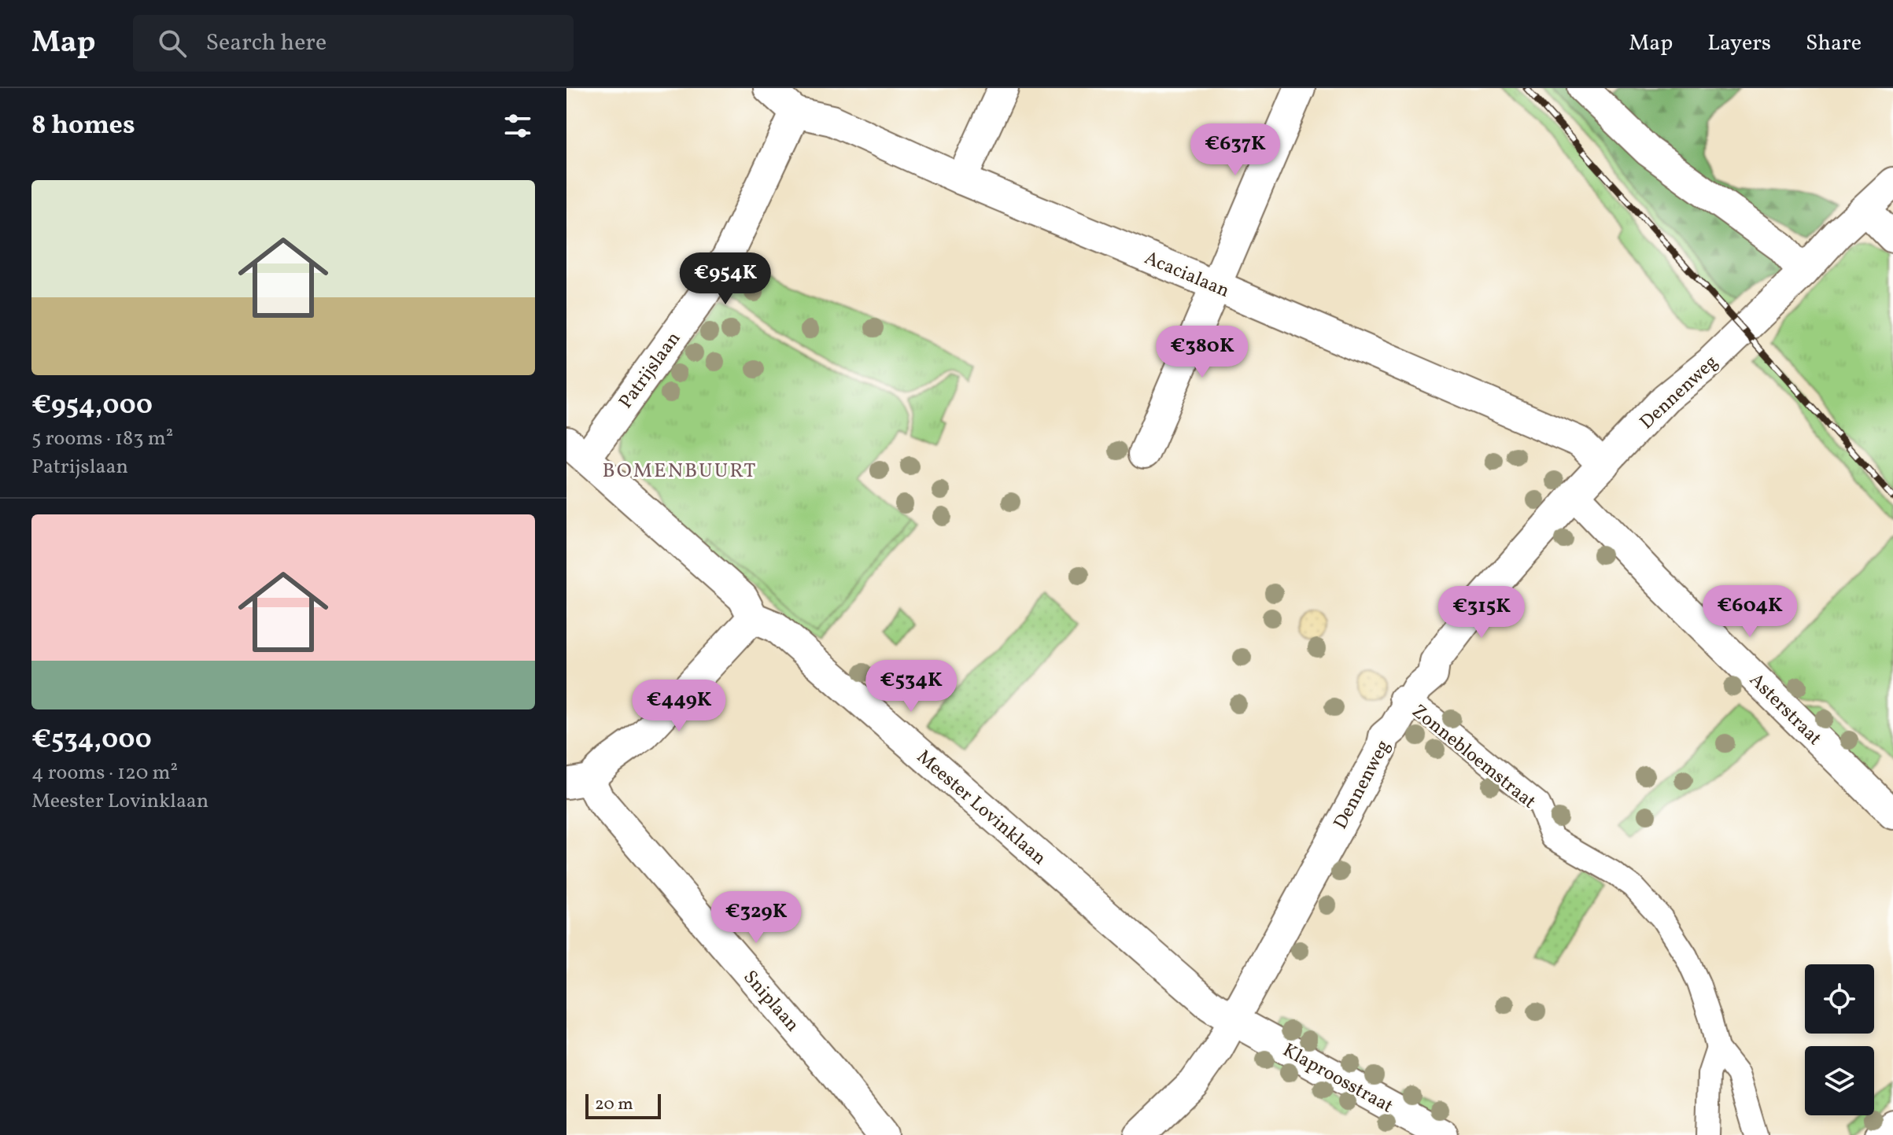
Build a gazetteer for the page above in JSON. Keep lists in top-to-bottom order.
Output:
{
  "streets": {
    "street": [
      "Acacialaan",
      "Patrijslaan",
      "Dennenweg",
      "Asterstraat",
      "Zonnebloemstraat",
      "Meester Lovinklaan",
      "Sniplaan",
      "Klaproosstraat"
    ]
  },
  "crossings": [
    ["Acacialaan", "Patrijslaan"],
    ["Acacialaan", "Dennenweg"],
    ["Patrijslaan", "Meester Lovinklaan"],
    ["Dennenweg", "Asterstraat"],
    ["Dennenweg", "Zonnebloemstraat"],
    ["Dennenweg", "Meester Lovinklaan"],
    ["Dennenweg", "Klaproosstraat"],
    ["Meester Lovinklaan", "Klaproosstraat"]
  ],
  "districts": ["BOMENBUURT"],
  "scale_bar": "20 m",
  "page": {
    "header": "Map",
    "search": "Search here",
    "nav": ["Map", "Layers", "Share"],
    "heading": "8 homes",
    "price": [
      "€637K",
      "€954K",
      "€380K",
      "€604K",
      "€315K",
      "€534K",
      "€449K",
      "€329K"
    ],
    "list": [
      {
        "name": "€954,000",
        "note": "5 rooms · 183 m² · Patrijslaan"
      },
      {
        "name": "€534,000",
        "note": "4 rooms · 120 m² · Meester Lovinklaan"
      }
    ],
    "scale": "20 m"
  }
}
